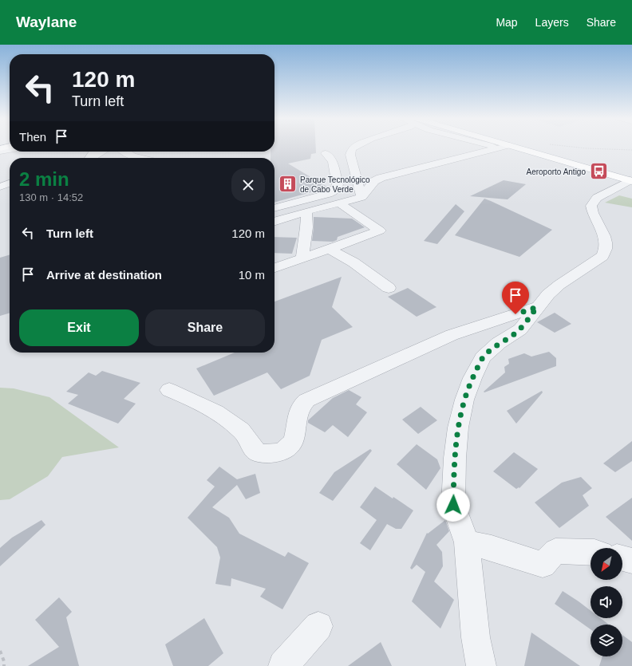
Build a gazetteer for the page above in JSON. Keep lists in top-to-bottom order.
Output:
{
  "places": {
    "bus stop": ["Aeroporto Antigo"],
    "building": ["Parque Tecnológico de Cabo Verde"]
  },
  "north": "bottom left",
  "page": {
    "header": "Waylane",
    "nav": ["Map", "Layers", "Share"],
    "turn": ["120 m", "Turn left"],
    "then": "Then",
    "heading": ["2 min", "130 m · 14:52"],
    "list": [
      {
        "name": "Turn left",
        "value": "120 m"
      },
      {
        "name": "Arrive at destination",
        "value": "10 m"
      }
    ],
    "buttons": ["Exit", "Share"]
  }
}
